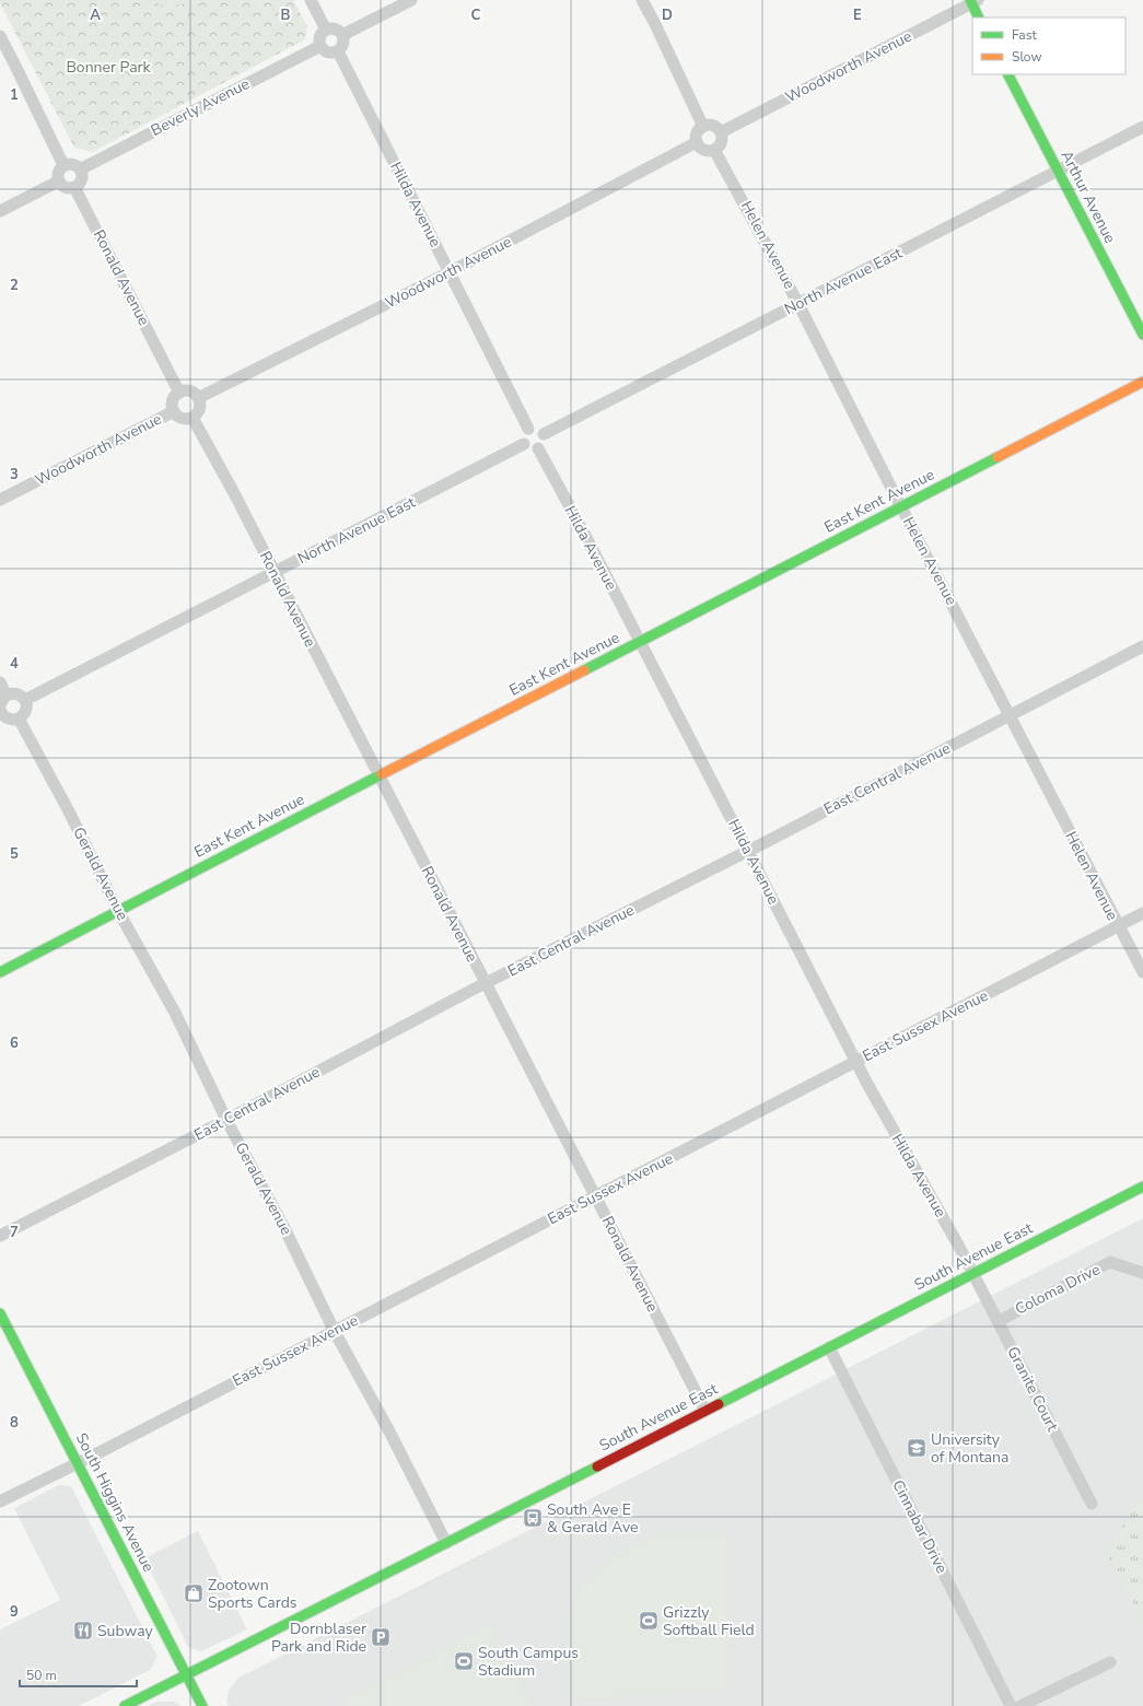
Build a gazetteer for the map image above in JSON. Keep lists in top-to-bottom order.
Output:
{
  "streets": {
    "street": [
      "Woodworth Avenue",
      "Beverly Avenue",
      "Arthur Avenue",
      "Hilda Avenue",
      "Helen Avenue",
      "Ronald Avenue",
      "North Avenue East",
      "East Kent Avenue",
      "East Central Avenue",
      "Gerald Avenue",
      "East Sussex Avenue",
      "South Avenue East",
      "Coloma Drive",
      "Granite Court",
      "South Higgins Avenue",
      "Cinnabar Drive"
    ]
  },
  "crossings": [
    ["Woodworth Avenue", "Hilda Avenue"],
    ["Woodworth Avenue", "Helen Avenue"],
    ["Woodworth Avenue", "Ronald Avenue"],
    ["Beverly Avenue", "Hilda Avenue"],
    ["Beverly Avenue", "Ronald Avenue"],
    ["Arthur Avenue", "North Avenue East"],
    ["Hilda Avenue", "North Avenue East"],
    ["Hilda Avenue", "East Kent Avenue"],
    ["Hilda Avenue", "East Central Avenue"],
    ["Hilda Avenue", "East Sussex Avenue"],
    ["Hilda Avenue", "South Avenue East"],
    ["Hilda Avenue", "Granite Court"],
    ["Helen Avenue", "North Avenue East"],
    ["Helen Avenue", "East Kent Avenue"],
    ["Helen Avenue", "East Central Avenue"],
    ["Helen Avenue", "East Sussex Avenue"],
    ["Ronald Avenue", "North Avenue East"],
    ["Ronald Avenue", "East Kent Avenue"],
    ["Ronald Avenue", "East Central Avenue"],
    ["Ronald Avenue", "East Sussex Avenue"],
    ["Ronald Avenue", "South Avenue East"],
    ["North Avenue East", "Gerald Avenue"],
    ["East Kent Avenue", "Gerald Avenue"],
    ["East Central Avenue", "Gerald Avenue"],
    ["Gerald Avenue", "East Sussex Avenue"],
    ["Gerald Avenue", "South Avenue East"],
    ["East Sussex Avenue", "South Higgins Avenue"],
    ["South Avenue East", "Granite Court"],
    ["South Avenue East", "South Higgins Avenue"],
    ["South Avenue East", "Cinnabar Drive"],
    ["Coloma Drive", "Granite Court"]
  ],
  "parks": ["Bonner Park"],
  "places": {
    "school or university": ["University of Montana"],
    "bus stop": ["South Ave E & Gerald Ave"],
    "shop": ["Zootown Sports Cards"],
    "sports": ["Grizzly Softball Field", "South Campus Stadium"],
    "restaurant": ["Subway"],
    "parking": ["Dornblaser Park and Ride"]
  },
  "legend": ["Fast", "Slow"],
  "scale_bar": "50 m",
  "grid": {
    "columns": [
      "A",
      "B",
      "C",
      "D",
      "E"
    ],
    "rows": [
      "1",
      "2",
      "3",
      "4",
      "5",
      "6",
      "7",
      "8",
      "9"
    ]
  }
}
